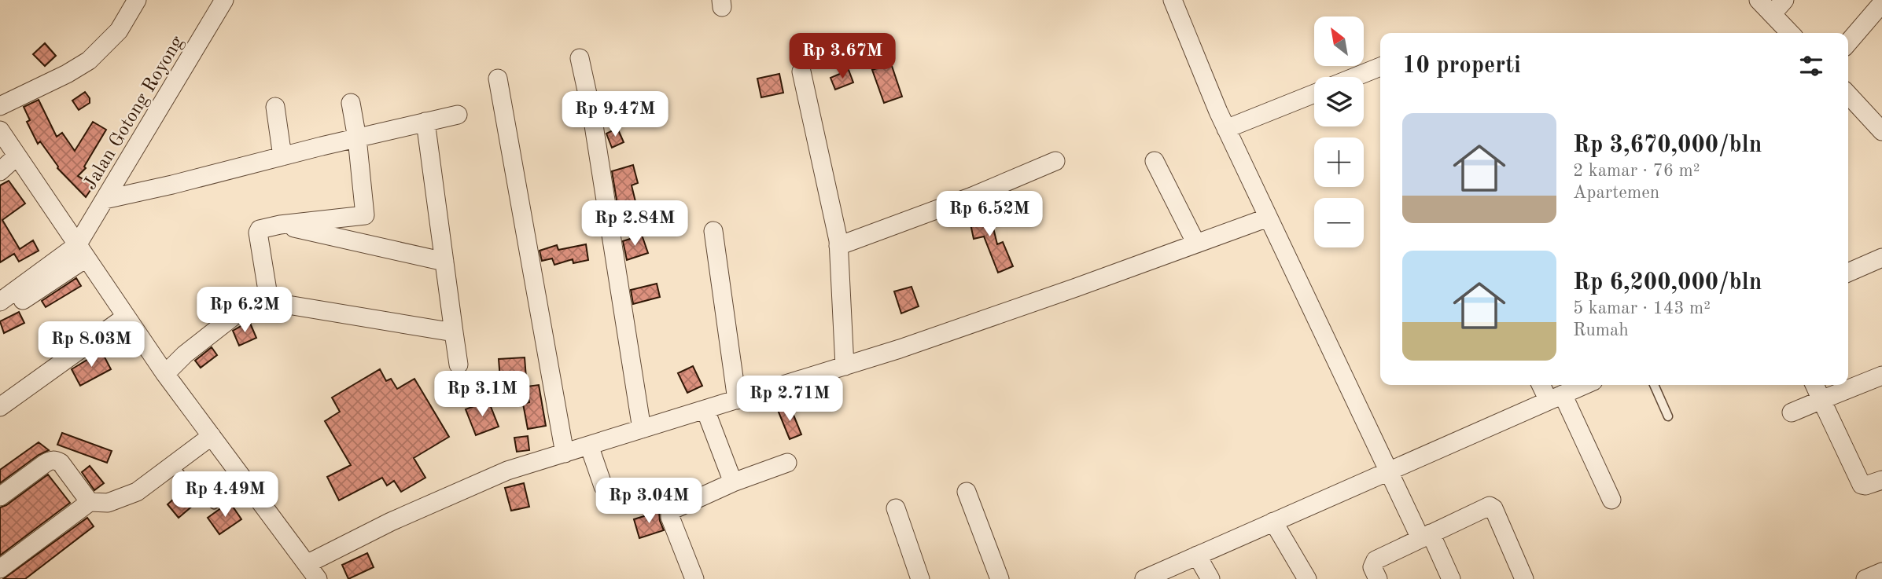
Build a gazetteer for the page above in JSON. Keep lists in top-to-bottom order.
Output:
{
  "streets": {
    "street": ["Jalan Gotong Royong"]
  },
  "north": "top left",
  "page": {
    "map_buttons": ["+", "−"],
    "price": [
      "Rp 3.67M",
      "Rp 9.47M",
      "Rp 6.52M",
      "Rp 2.84M",
      "Rp 6.2M",
      "Rp 8.03M",
      "Rp 3.1M",
      "Rp 2.71M",
      "Rp 4.49M",
      "Rp 3.04M"
    ],
    "heading": "10 properti",
    "list": [
      {
        "name": "Rp 3,670,000/bln",
        "note": "2 kamar · 76 m² · Apartemen"
      },
      {
        "name": "Rp 6,200,000/bln",
        "note": "5 kamar · 143 m² · Rumah"
      }
    ]
  }
}
